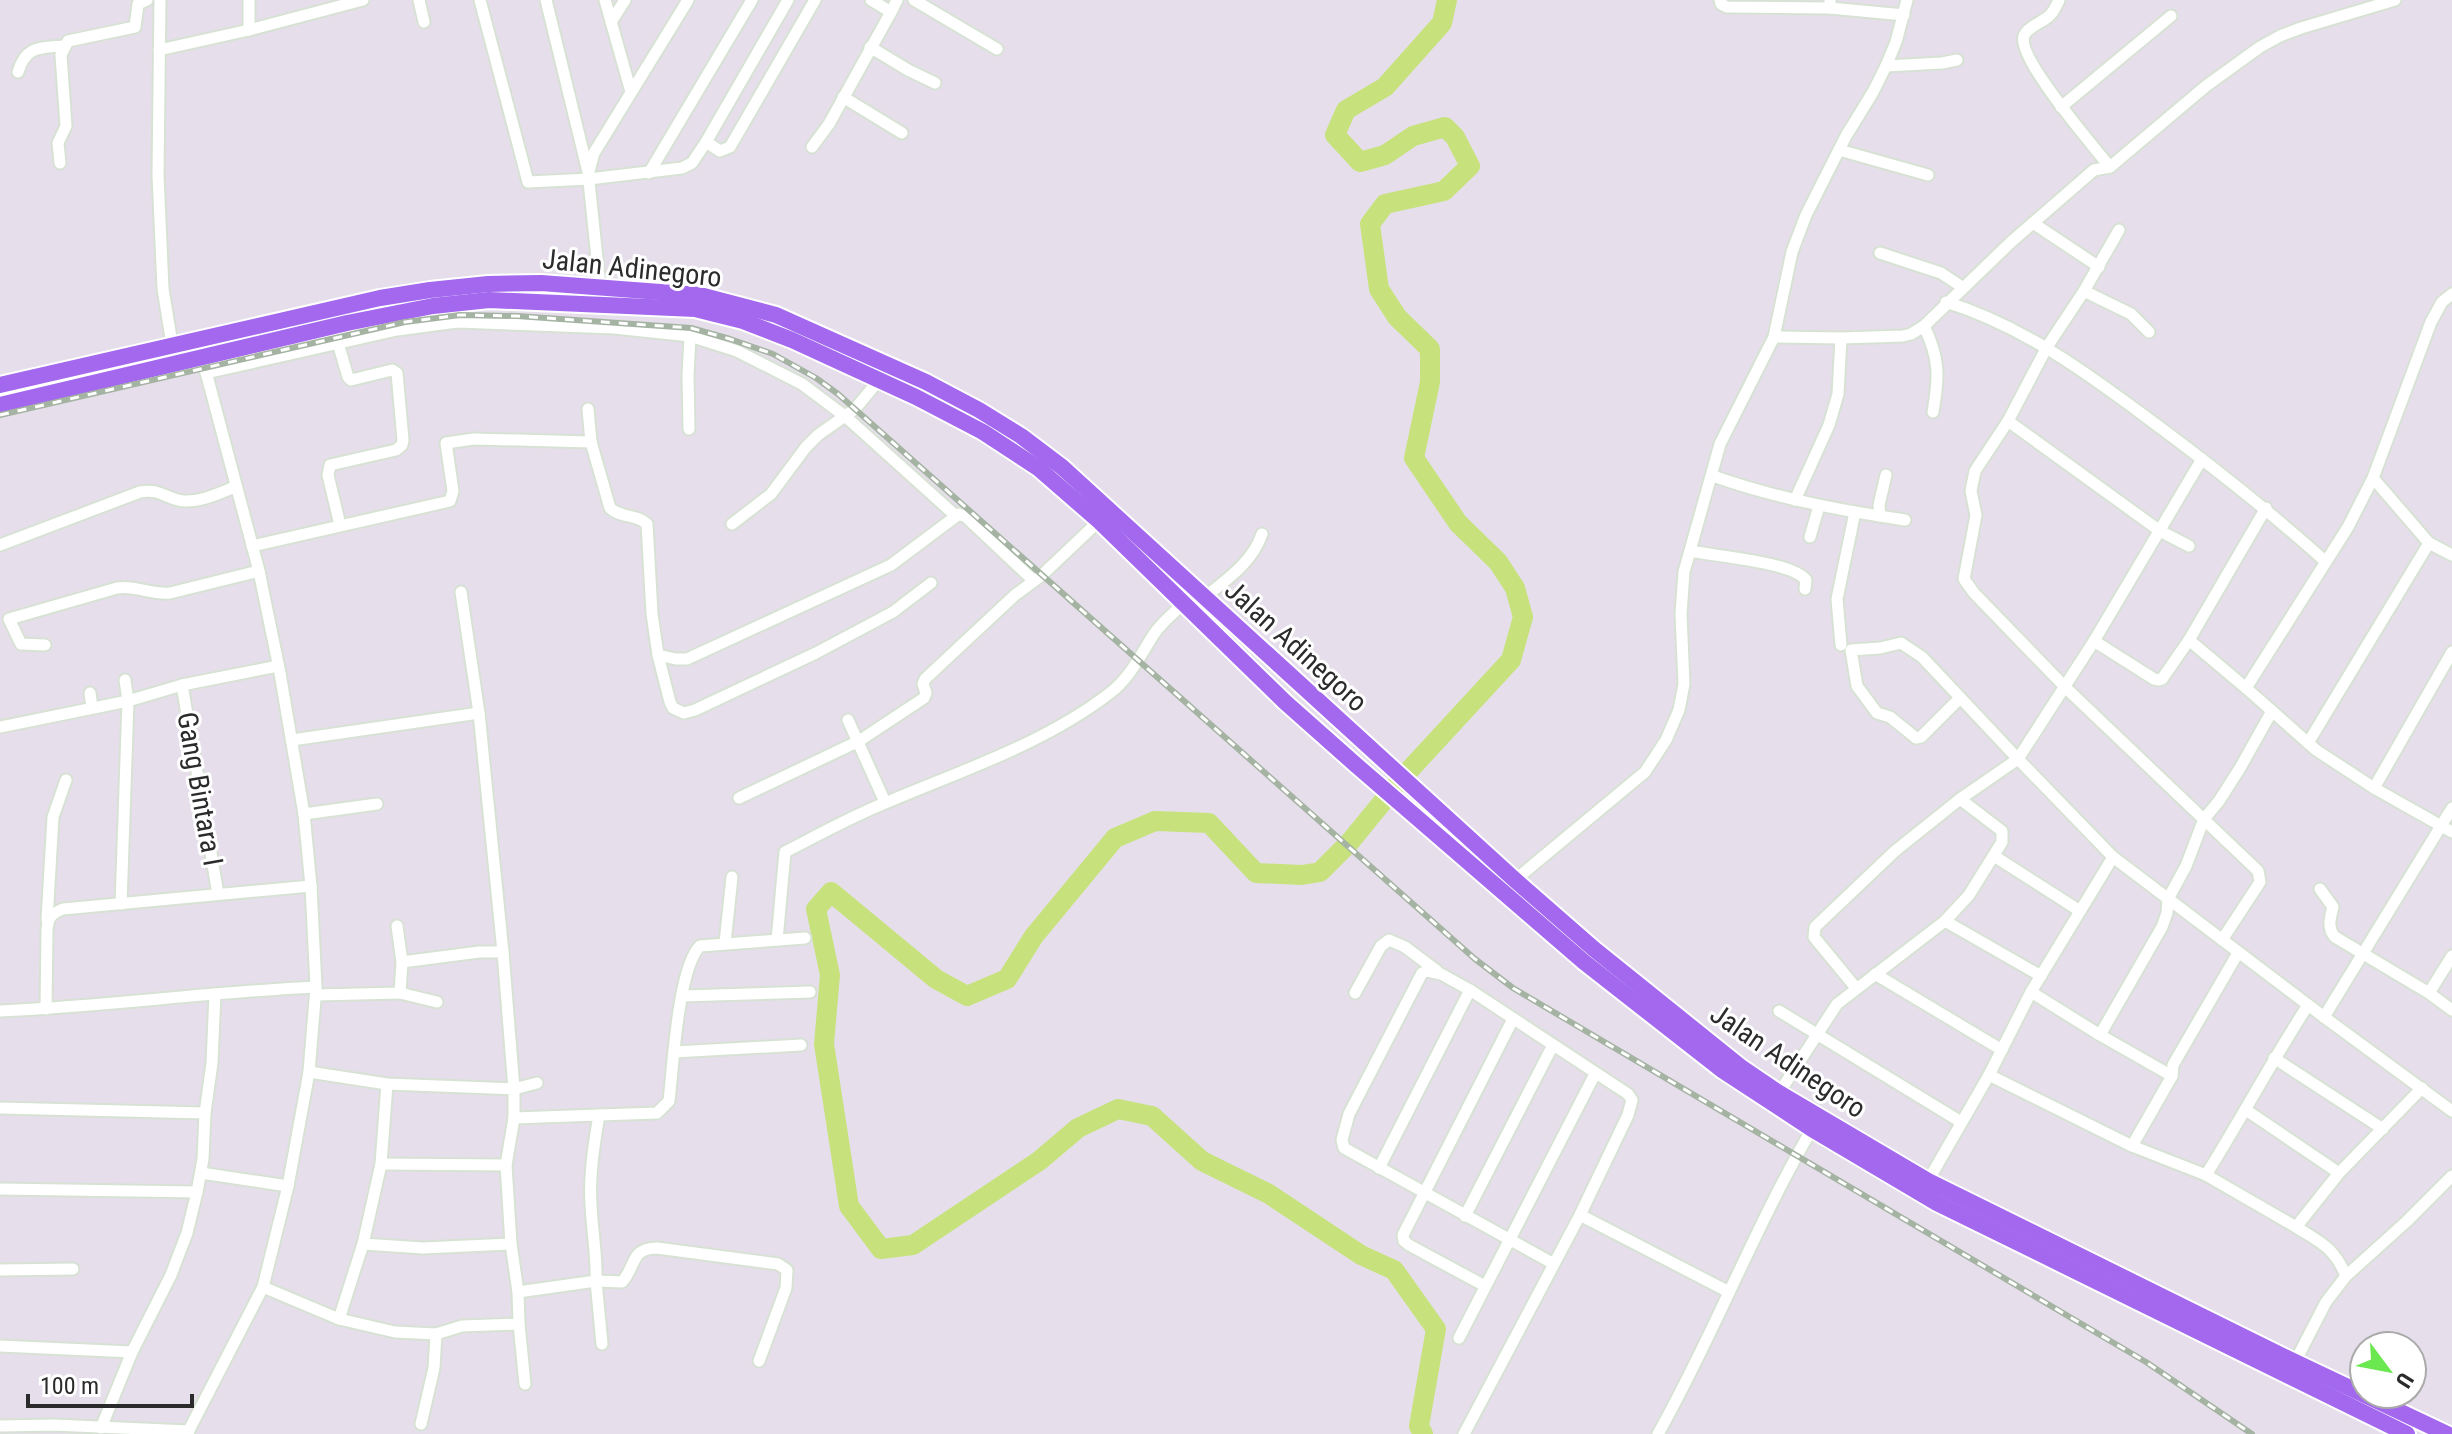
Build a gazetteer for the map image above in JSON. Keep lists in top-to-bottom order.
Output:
{
  "streets": {
    "highway": ["Jalan Adinegoro"],
    "street": ["Gang Bintara I"]
  },
  "scale_bar": "100 m",
  "north": "bottom right"
}
